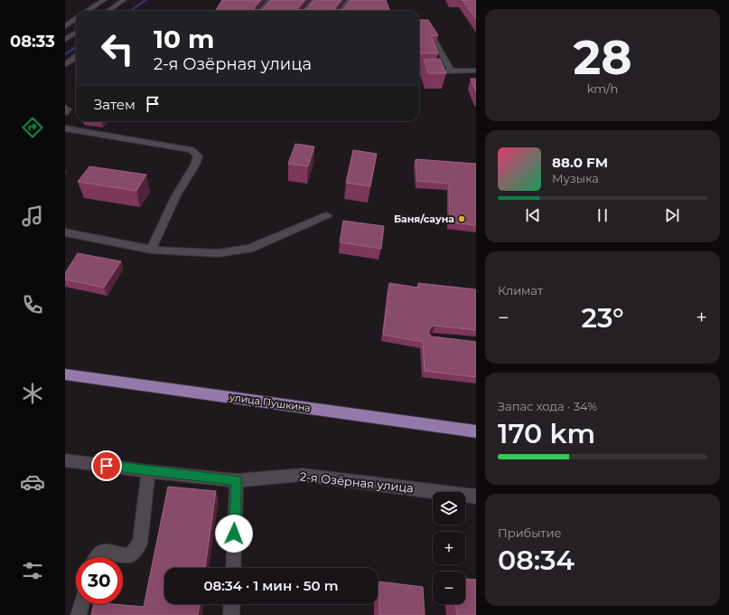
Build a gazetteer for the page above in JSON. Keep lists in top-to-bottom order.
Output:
{
  "streets": {
    "main road": ["улица Пушкина"],
    "street": ["2-я Озёрная улица"]
  },
  "places": ["Баня/сауна"],
  "page": {
    "tabs": "08:33",
    "tile": [
      ["28", "km/h"],
      "Климат",
      ["Запас хода · 34%", "170 km"],
      ["Прибытие", "08:34"]
    ],
    "turn": ["10 m", "2-я Озёрная улица"],
    "then": "Затем",
    "song": ["88.0 FM", "Музыка"],
    "heat": ["−", "23°", "+"],
    "map_buttons": ["+", "−"],
    "limit": "30",
    "trip": "08:34 · 1 мин · 50 m"
  }
}
